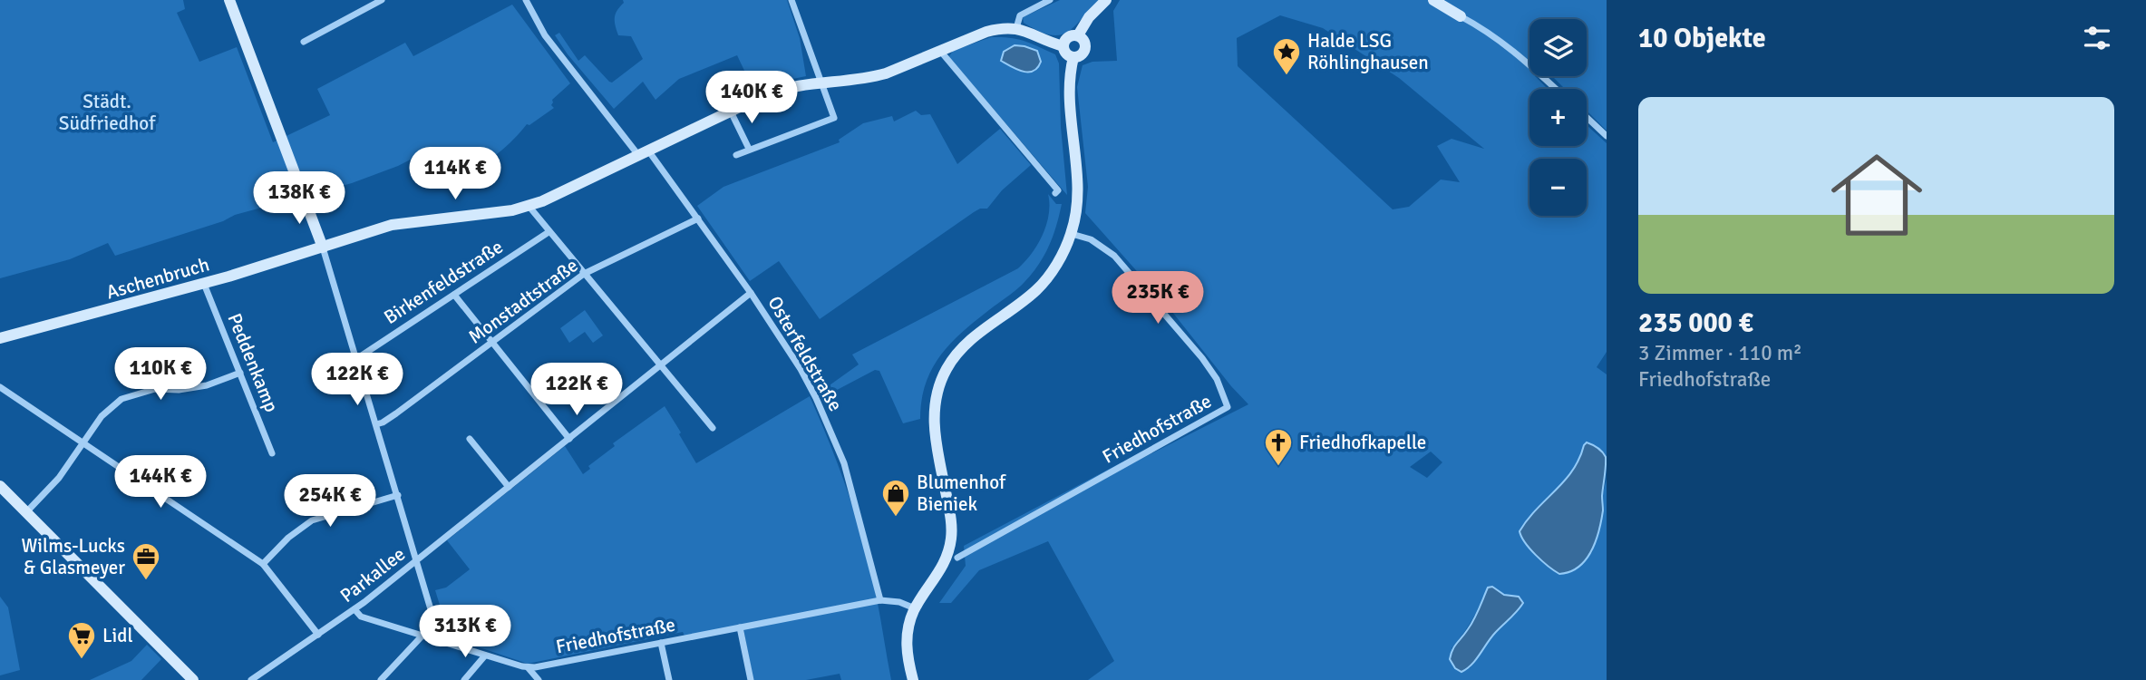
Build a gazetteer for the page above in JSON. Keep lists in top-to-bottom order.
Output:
{
  "streets": {
    "street": [
      "Aschenbruch",
      "Birkenfeldstraße",
      "Monstadtstraße",
      "Osterfeldstraße",
      "Peddenkamp",
      "Friedhofstraße",
      "Parkallee"
    ]
  },
  "crossings": [
    ["Aschenbruch", "Osterfeldstraße"],
    ["Aschenbruch", "Peddenkamp"],
    ["Monstadtstraße", "Osterfeldstraße"],
    ["Osterfeldstraße", "Friedhofstraße"],
    ["Osterfeldstraße", "Parkallee"],
    ["Friedhofstraße", "Parkallee"]
  ],
  "parks": ["Städt. Südfriedhof"],
  "places": {
    "place": ["Halde LSG Röhlinghausen"],
    "church": ["Friedhofkapelle"],
    "shop": ["Blumenhof Bieniek"],
    "office": ["Wilms-Lucks & Glasmeyer"],
    "supermarket": ["Lidl"]
  },
  "page": {
    "heading": "10 Objekte",
    "map_buttons": ["+", "−"],
    "price": [
      "140K €",
      "114K €",
      "138K €",
      "235K €",
      "110K €",
      "122K €",
      "122K €",
      "144K €",
      "254K €",
      "313K €"
    ],
    "list": [
      {
        "name": "235 000 €",
        "note": "3 Zimmer · 110 m² · Friedhofstraße"
      }
    ]
  }
}
